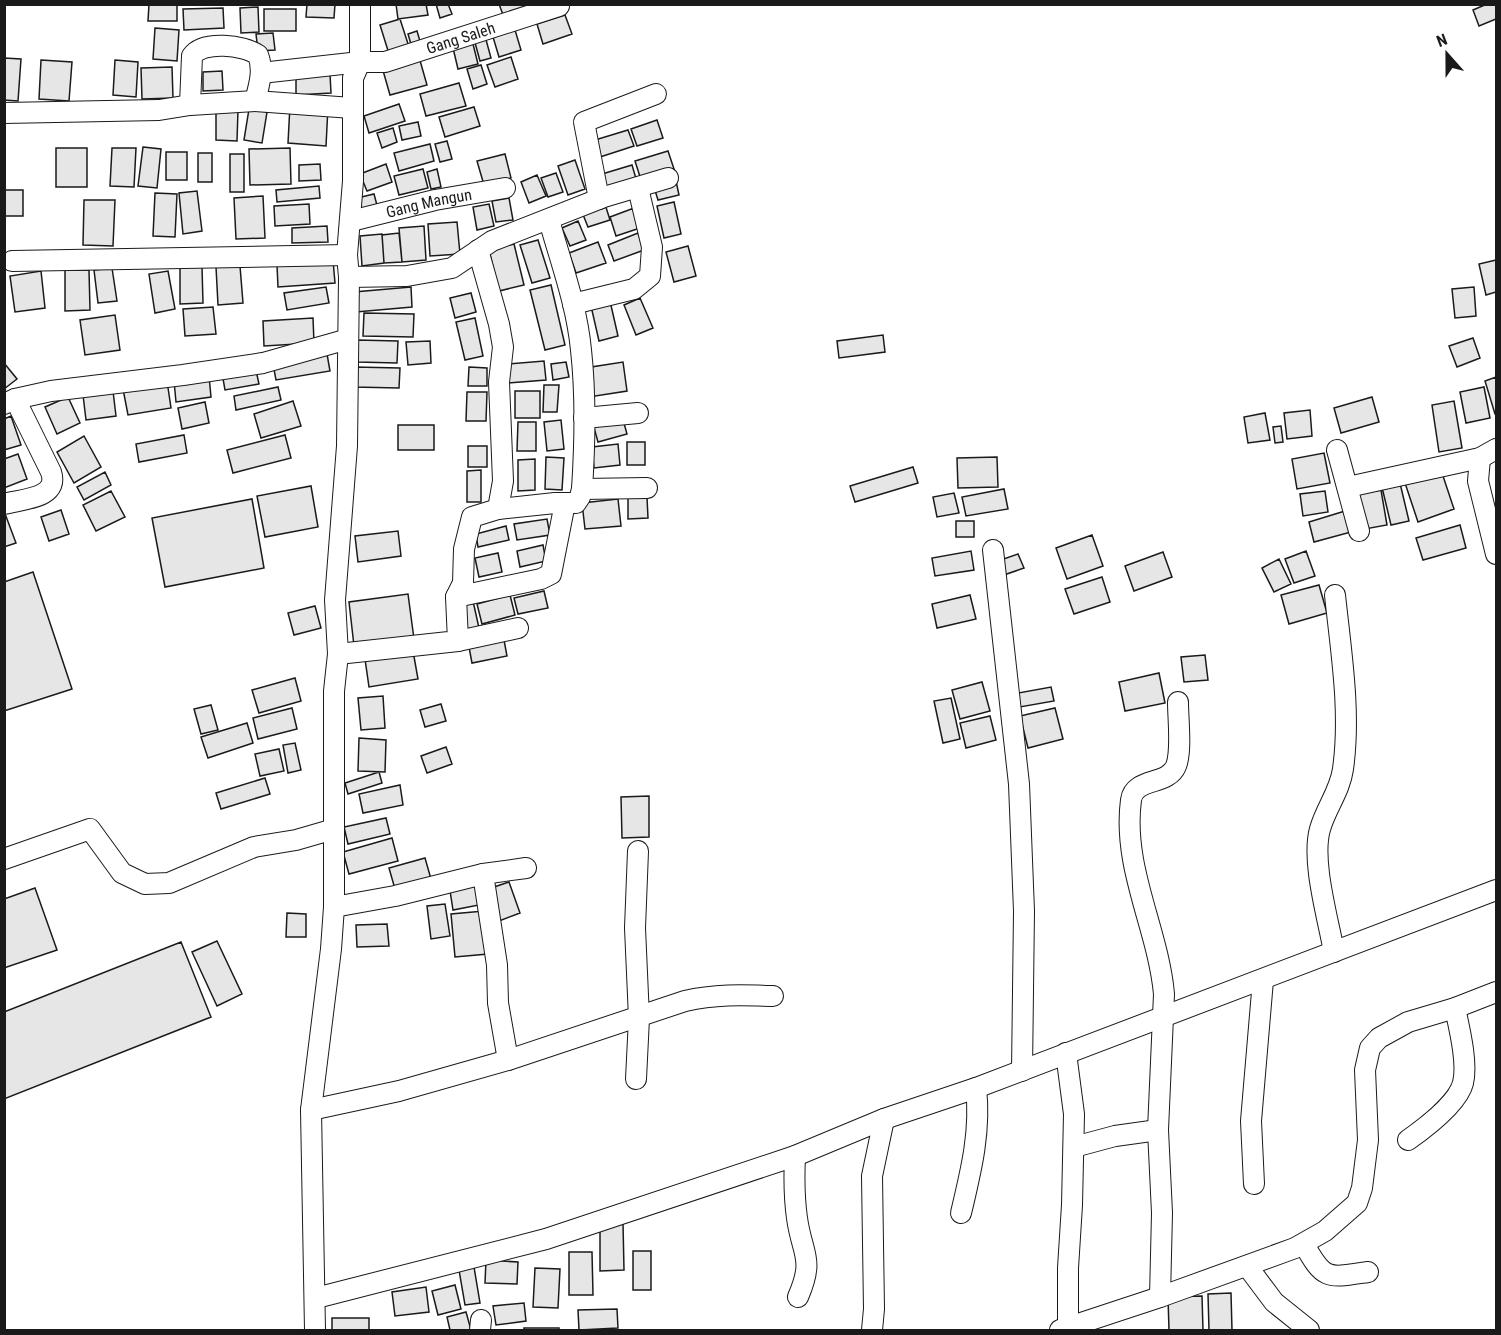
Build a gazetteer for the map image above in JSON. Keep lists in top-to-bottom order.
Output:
{
  "streets": {
    "street": ["Gang Saleh", "Gang Mangun"]
  },
  "north": "top"
}
